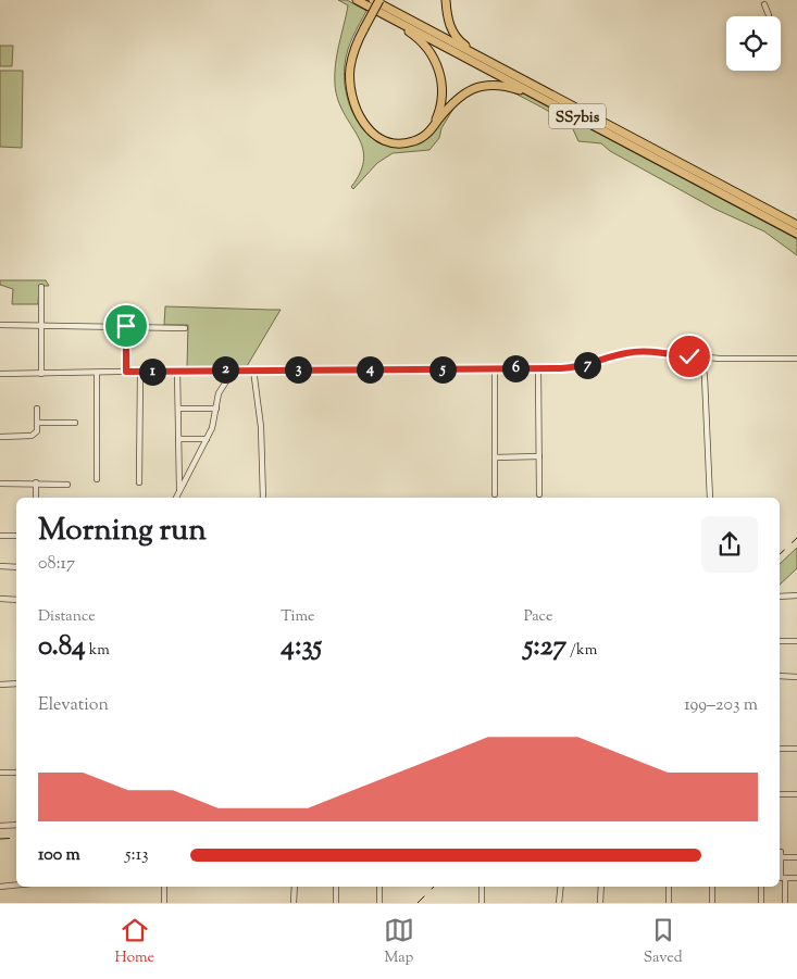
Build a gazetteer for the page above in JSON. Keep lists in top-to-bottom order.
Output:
{
  "streets": {
    "highway": ["SS7bis"]
  },
  "page": {
    "pins": [
      "7",
      "6",
      "2",
      "3",
      "4",
      "5",
      "1"
    ],
    "heading": ["Morning run", "08:17"],
    "stats": [
      ["Distance", "0.84 km"],
      ["Time", "4:35"],
      ["Pace", "5:27 /km"]
    ],
    "chart": ["Elevation", "199–203 m"],
    "list": [
      {
        "name": "100 m",
        "note": "5:13"
      }
    ],
    "tabs": ["Home", "Map", "Saved"]
  }
}
